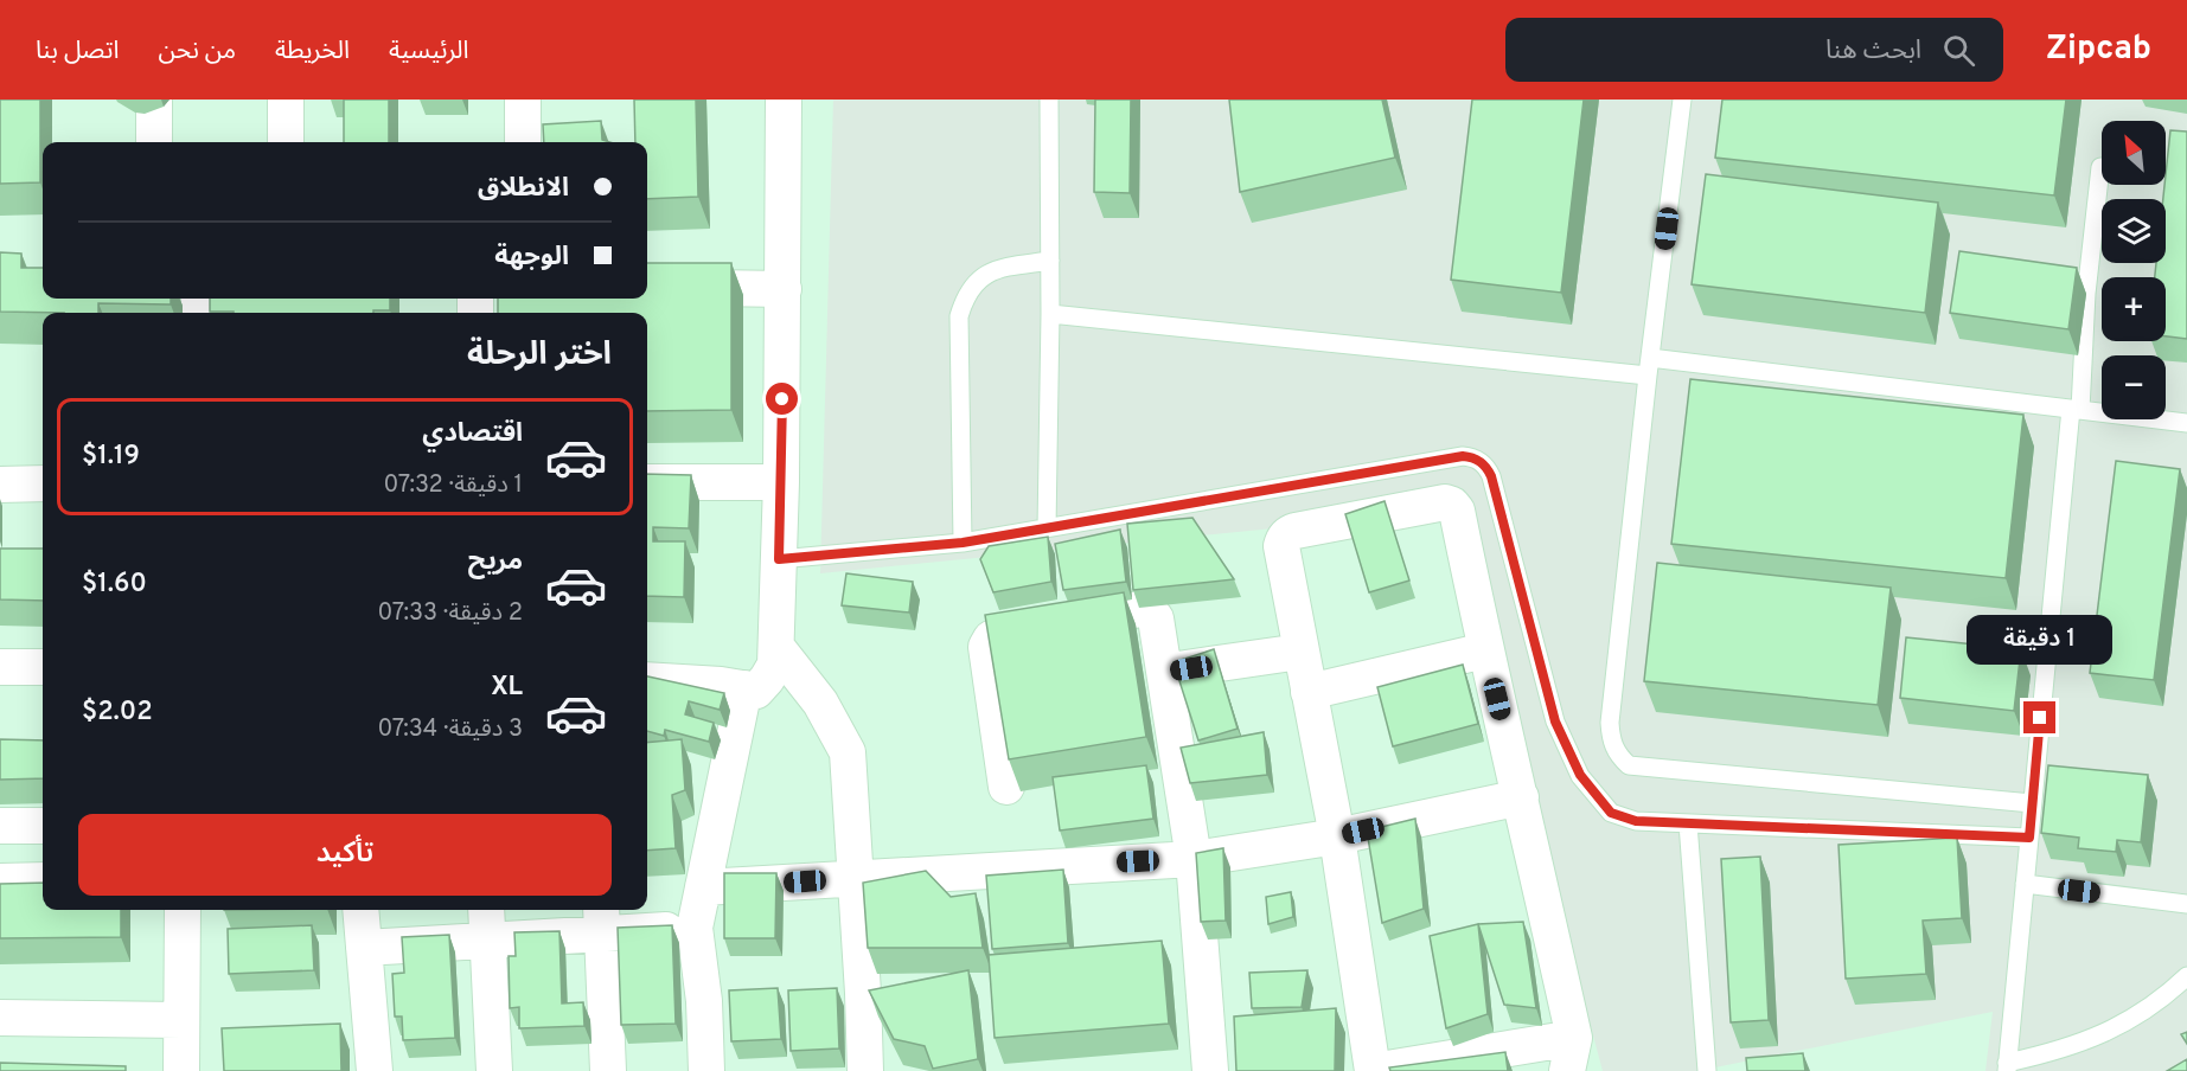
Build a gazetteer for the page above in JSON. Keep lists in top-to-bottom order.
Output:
{
  "north": "top left",
  "page": {
    "header": "Zipcab",
    "search": "ابحث هنا",
    "nav": [
      "الرئيسية",
      "الخريطة",
      "من نحن",
      "اتصل بنا"
    ],
    "map_buttons": ["+", "−"],
    "banner": ["الانطلاق", "الوجهة"],
    "heading": "اختر الرحلة",
    "list": [
      {
        "name": "اقتصادي",
        "note": "1 دقيقة · 07:32",
        "value": "$1.19"
      },
      {
        "name": "مريح",
        "note": "2 دقيقة · 07:33",
        "value": "$1.60"
      },
      {
        "name": "XL",
        "note": "3 دقيقة · 07:34",
        "value": "$2.02"
      }
    ],
    "bubble": "1 دقيقة",
    "buttons": "تأكيد"
  }
}
